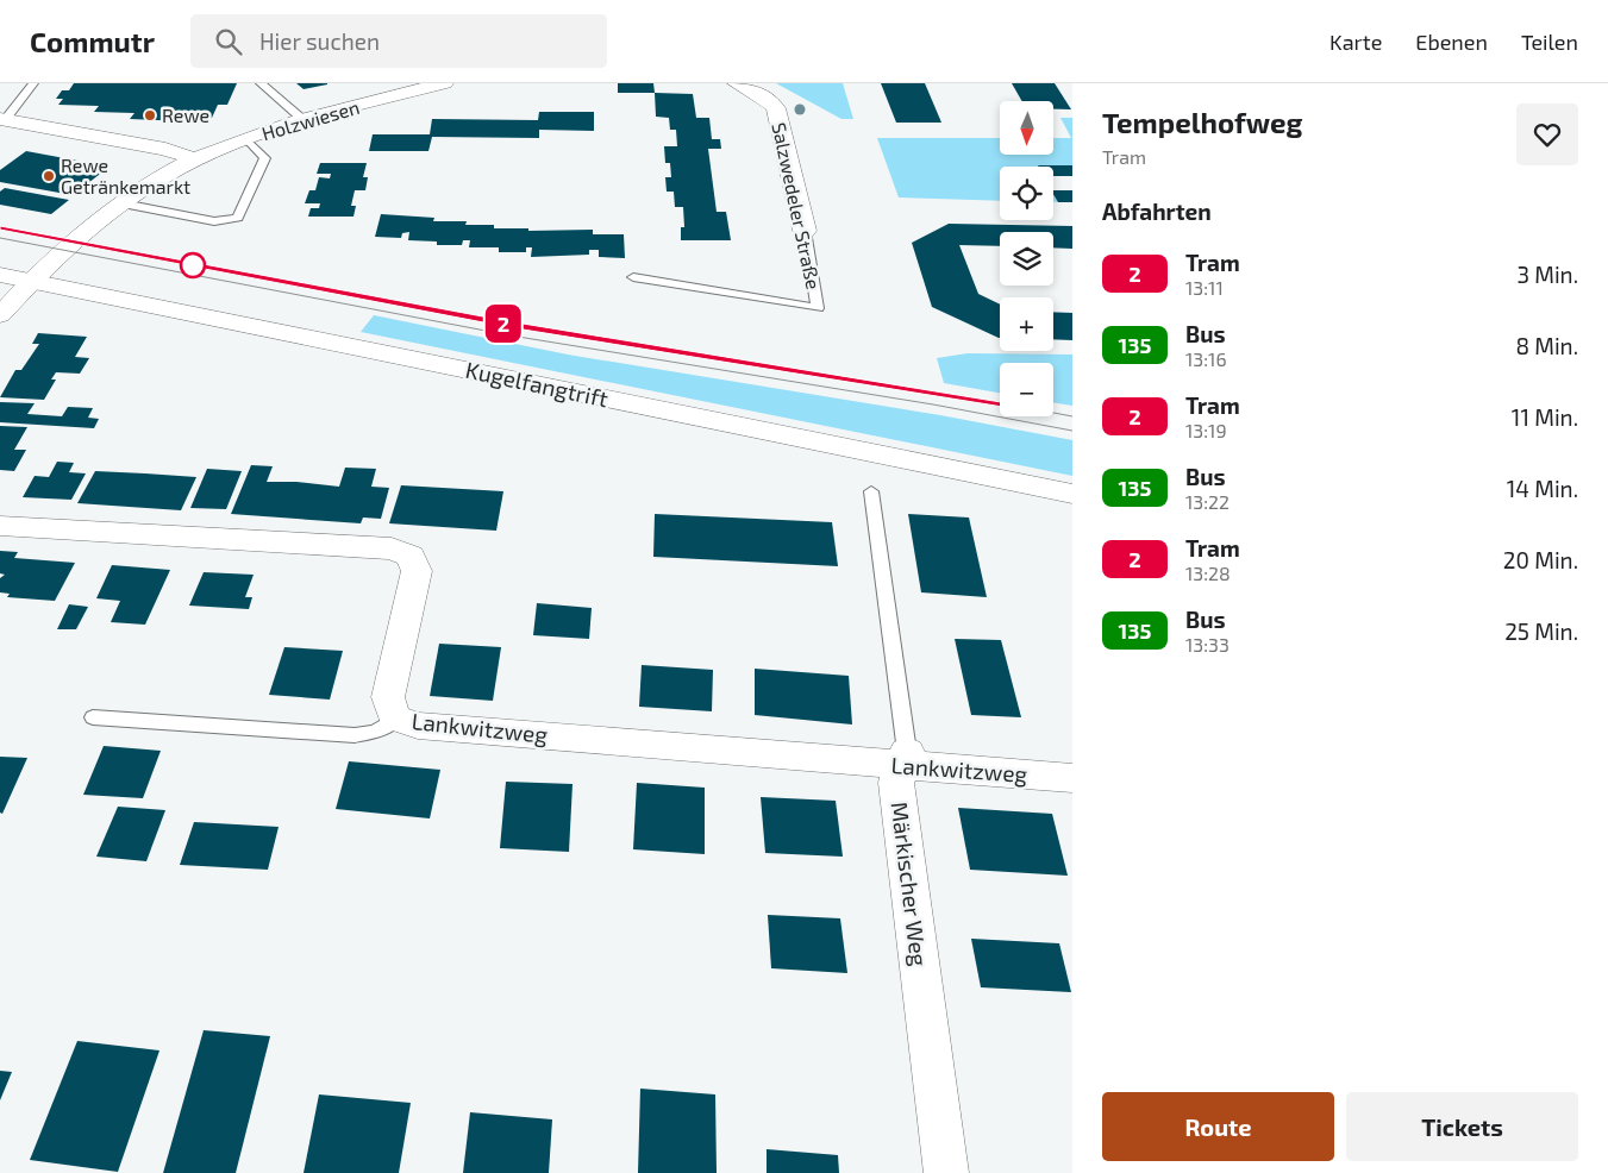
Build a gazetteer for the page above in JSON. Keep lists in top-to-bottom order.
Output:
{
  "streets": {
    "street": [
      "Holzwiesen",
      "Salzwedeler Straße",
      "Kugelfangtrift",
      "Lankwitzweg",
      "Märkischer Weg"
    ]
  },
  "crossings": [
    ["Holzwiesen", "Kugelfangtrift"],
    ["Lankwitzweg", "Märkischer Weg"]
  ],
  "places": ["Rewe", "Rewe Getränkemarkt"],
  "lines": ["tram line 2"],
  "north": "bottom",
  "page": {
    "header": "Commutr",
    "search": "Hier suchen",
    "nav": ["Karte", "Ebenen", "Teilen"],
    "on_map": "2",
    "heading": [
      ["Tempelhofweg", "Tram"],
      "Abfahrten"
    ],
    "map_buttons": ["+", "−"],
    "list": [
      {
        "mark": "2",
        "name": "Tram",
        "note": "13:11",
        "value": "3 Min."
      },
      {
        "mark": "135",
        "name": "Bus",
        "note": "13:16",
        "value": "8 Min."
      },
      {
        "mark": "2",
        "name": "Tram",
        "note": "13:19",
        "value": "11 Min."
      },
      {
        "mark": "135",
        "name": "Bus",
        "note": "13:22",
        "value": "14 Min."
      },
      {
        "mark": "2",
        "name": "Tram",
        "note": "13:28",
        "value": "20 Min."
      },
      {
        "mark": "135",
        "name": "Bus",
        "note": "13:33",
        "value": "25 Min."
      }
    ],
    "buttons": ["Route", "Tickets"]
  }
}
